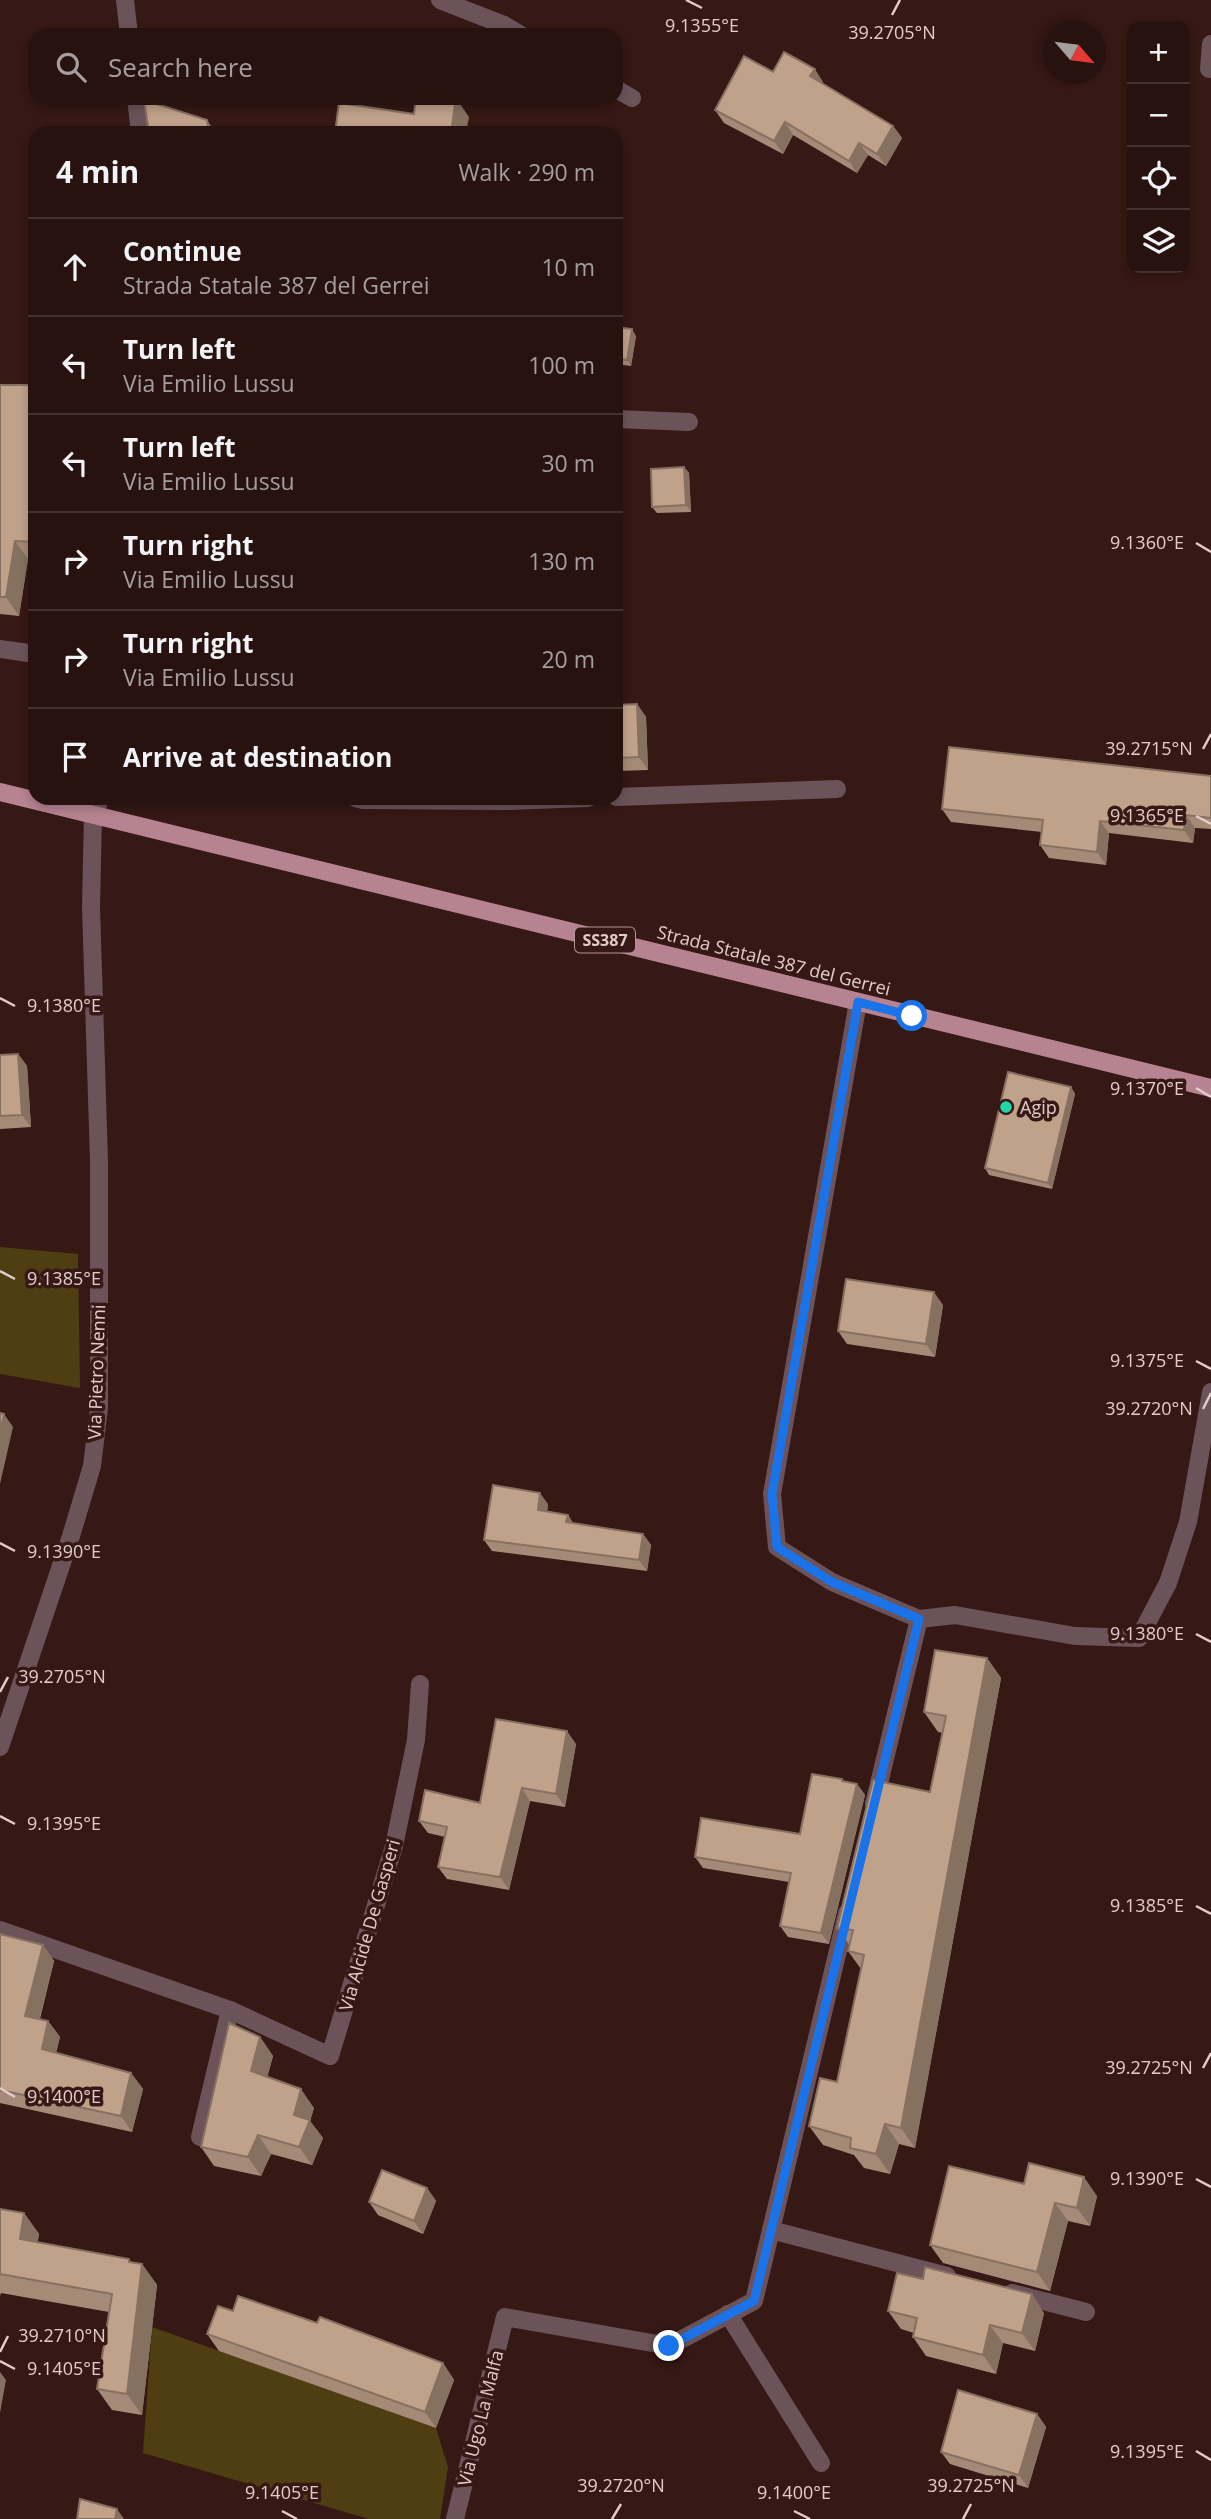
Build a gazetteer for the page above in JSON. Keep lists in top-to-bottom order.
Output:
{
  "streets": {
    "main road": ["SS387", "Strada Statale 387 del Gerrei"],
    "street": ["Via Pietro Nenni", "Via Alcide De Gasperi", "Via Ugo La Malfa"]
  },
  "crossings": [
    ["Strada Statale 387 del Gerrei", "Via Pietro Nenni"]
  ],
  "places": ["Agip"],
  "north": "bottom right",
  "page": {
    "map_buttons": ["+", "−"],
    "search": "Search here",
    "heading": ["4 min", "Walk · 290 m"],
    "list": [
      ["Continue", "Strada Statale 387 del Gerrei", "10 m"],
      ["Turn left", "Via Emilio Lussu", "100 m"],
      ["Turn left", "Via Emilio Lussu", "30 m"],
      ["Turn right", "Via Emilio Lussu", "130 m"],
      ["Turn right", "Via Emilio Lussu", "20 m"],
      "Arrive at destination"
    ]
  },
  "coordinates": [
    "9.1355°E",
    "39.2705°N",
    "9.1360°E",
    "39.2715°N",
    "9.1365°E",
    "9.1380°E",
    "9.1370°E",
    "9.1385°E",
    "9.1375°E",
    "39.2720°N",
    "9.1390°E",
    "9.1395°E",
    "39.2725°N",
    "9.1400°E",
    "39.2710°N",
    "9.1405°E"
  ]
}
